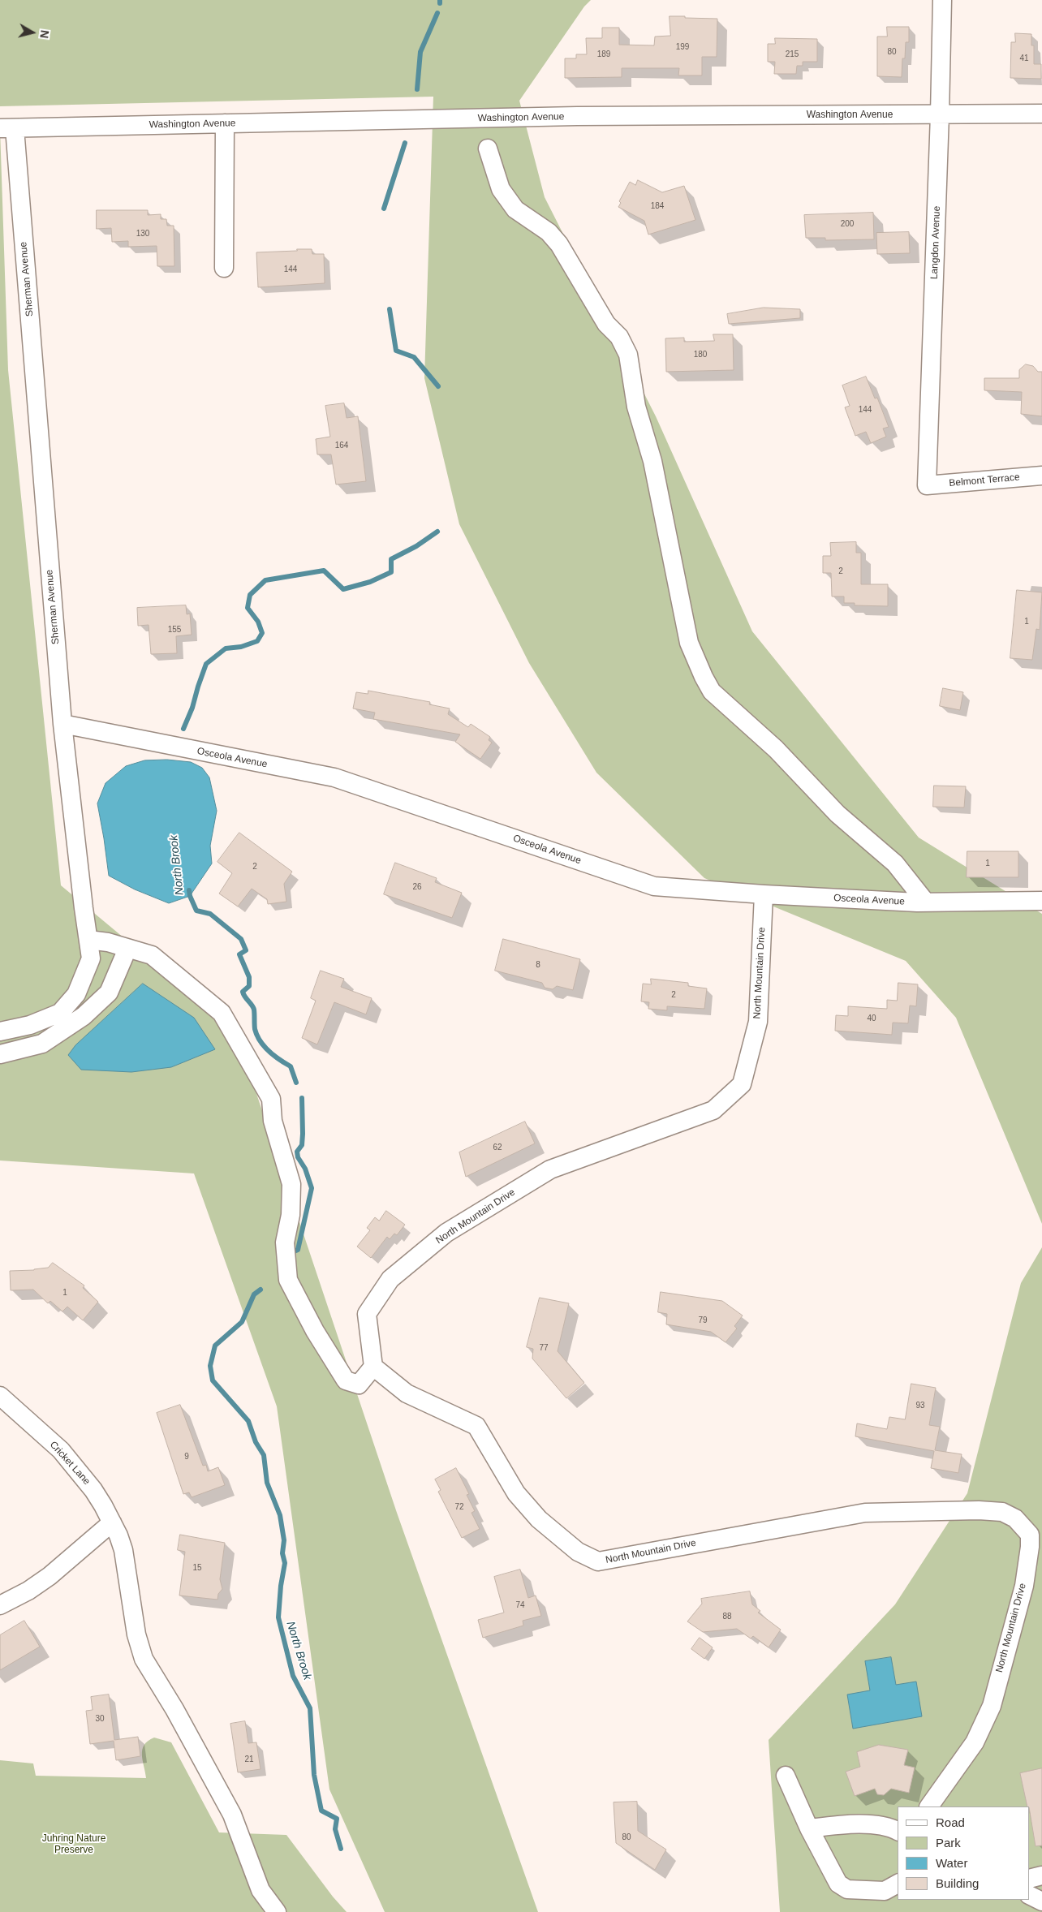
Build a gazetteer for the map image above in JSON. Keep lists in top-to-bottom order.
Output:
{
  "streets": {
    "street": [
      "Washington Avenue",
      "Langdon Avenue",
      "Sherman Avenue",
      "Belmont Terrace",
      "Osceola Avenue",
      "North Mountain Drive",
      "Cricket Lane"
    ]
  },
  "crossings": [
    ["Washington Avenue", "Langdon Avenue"],
    ["Washington Avenue", "Sherman Avenue"],
    ["Langdon Avenue", "Belmont Terrace"],
    ["Sherman Avenue", "Osceola Avenue"],
    ["Osceola Avenue", "North Mountain Drive"]
  ],
  "water": ["North Brook"],
  "parks": ["Juhring Nature Preserve"],
  "house_numbers": [
    "199",
    "80",
    "189",
    "215",
    "41",
    "184",
    "200",
    "130",
    "144",
    "180",
    "144",
    "164",
    "2",
    "1",
    "155",
    "1",
    "2",
    "26",
    "8",
    "2",
    "40",
    "62",
    "1",
    "79",
    "77",
    "93",
    "9",
    "72",
    "15",
    "74",
    "88",
    "30",
    "21",
    "80"
  ],
  "legend": [
    "Road",
    "Park",
    "Water",
    "Building"
  ],
  "north": "right"
}
